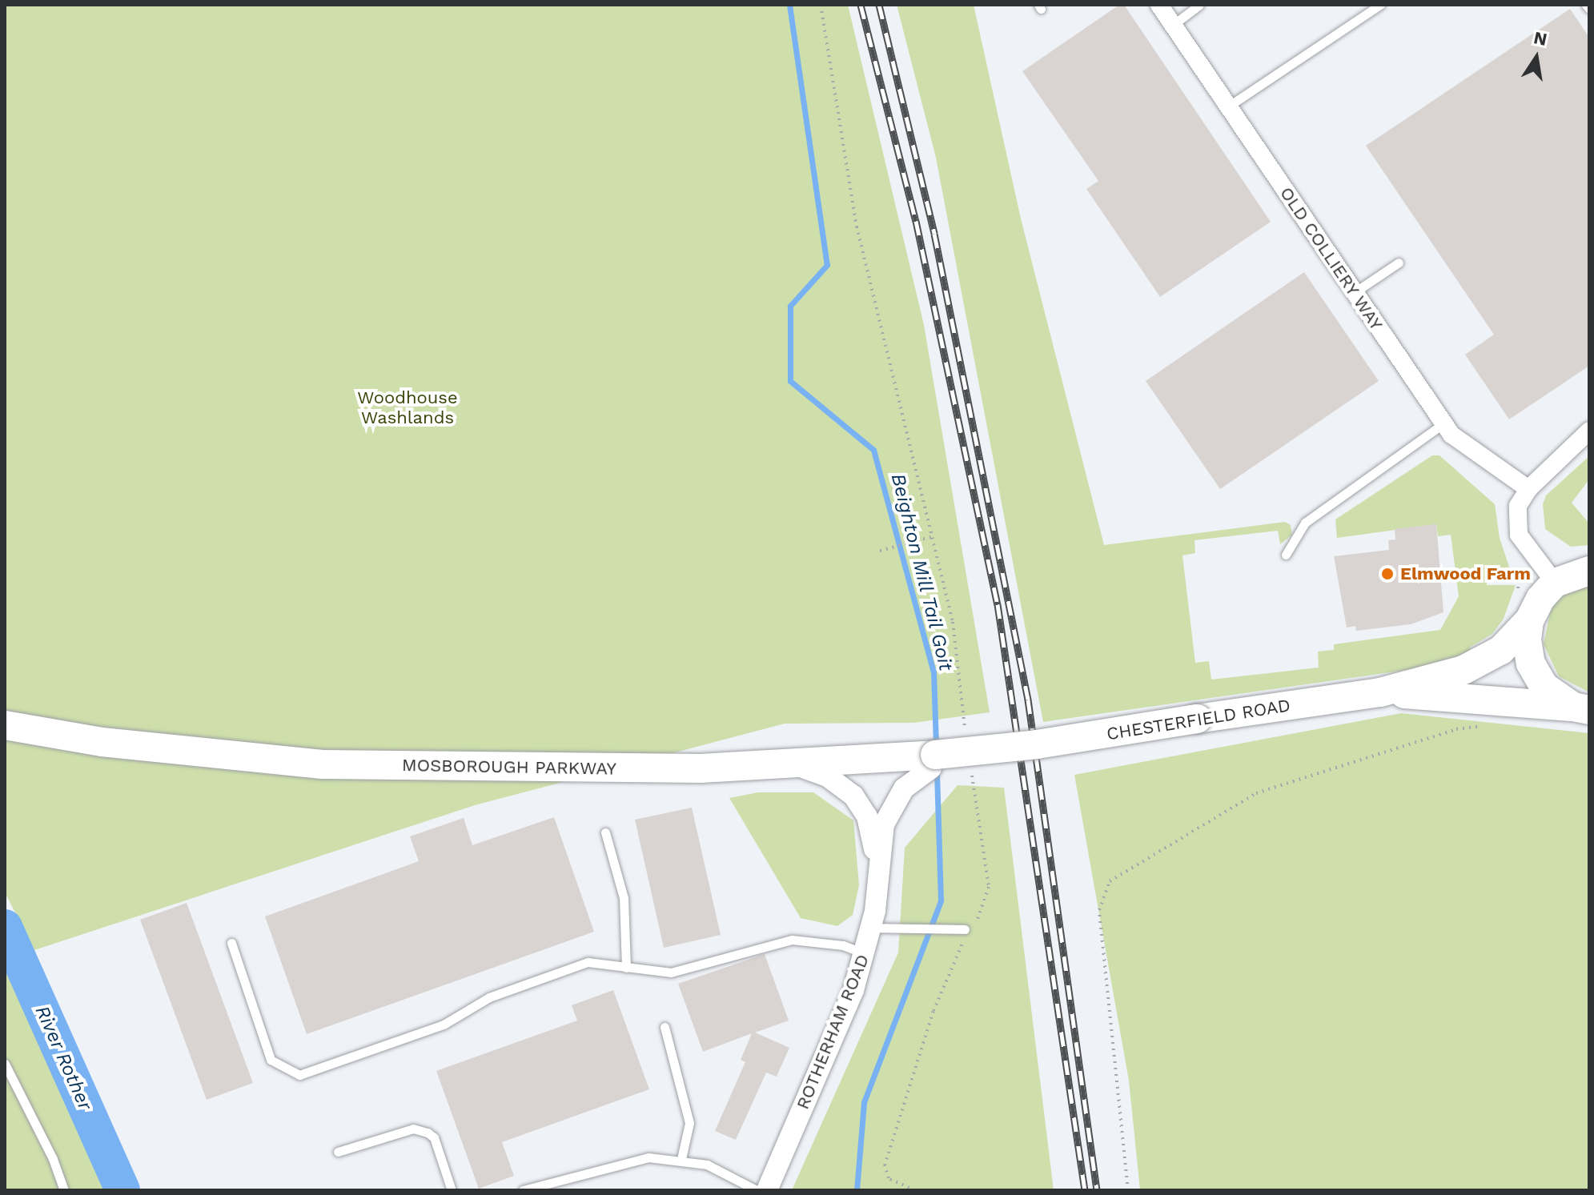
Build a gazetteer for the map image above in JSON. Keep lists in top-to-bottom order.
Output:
{
  "streets": {
    "highway": ["CHESTERFIELD ROAD", "MOSBOROUGH PARKWAY"],
    "street": ["OLD COLLIERY WAY", "ROTHERHAM ROAD"]
  },
  "crossings": [
    ["CHESTERFIELD ROAD", "MOSBOROUGH PARKWAY"],
    ["MOSBOROUGH PARKWAY", "ROTHERHAM ROAD"]
  ],
  "water": ["Beighton Mill Tail Goit", "River Rother"],
  "parks": ["Woodhouse Washlands"],
  "places": ["Elmwood Farm"],
  "north": "top"
}
